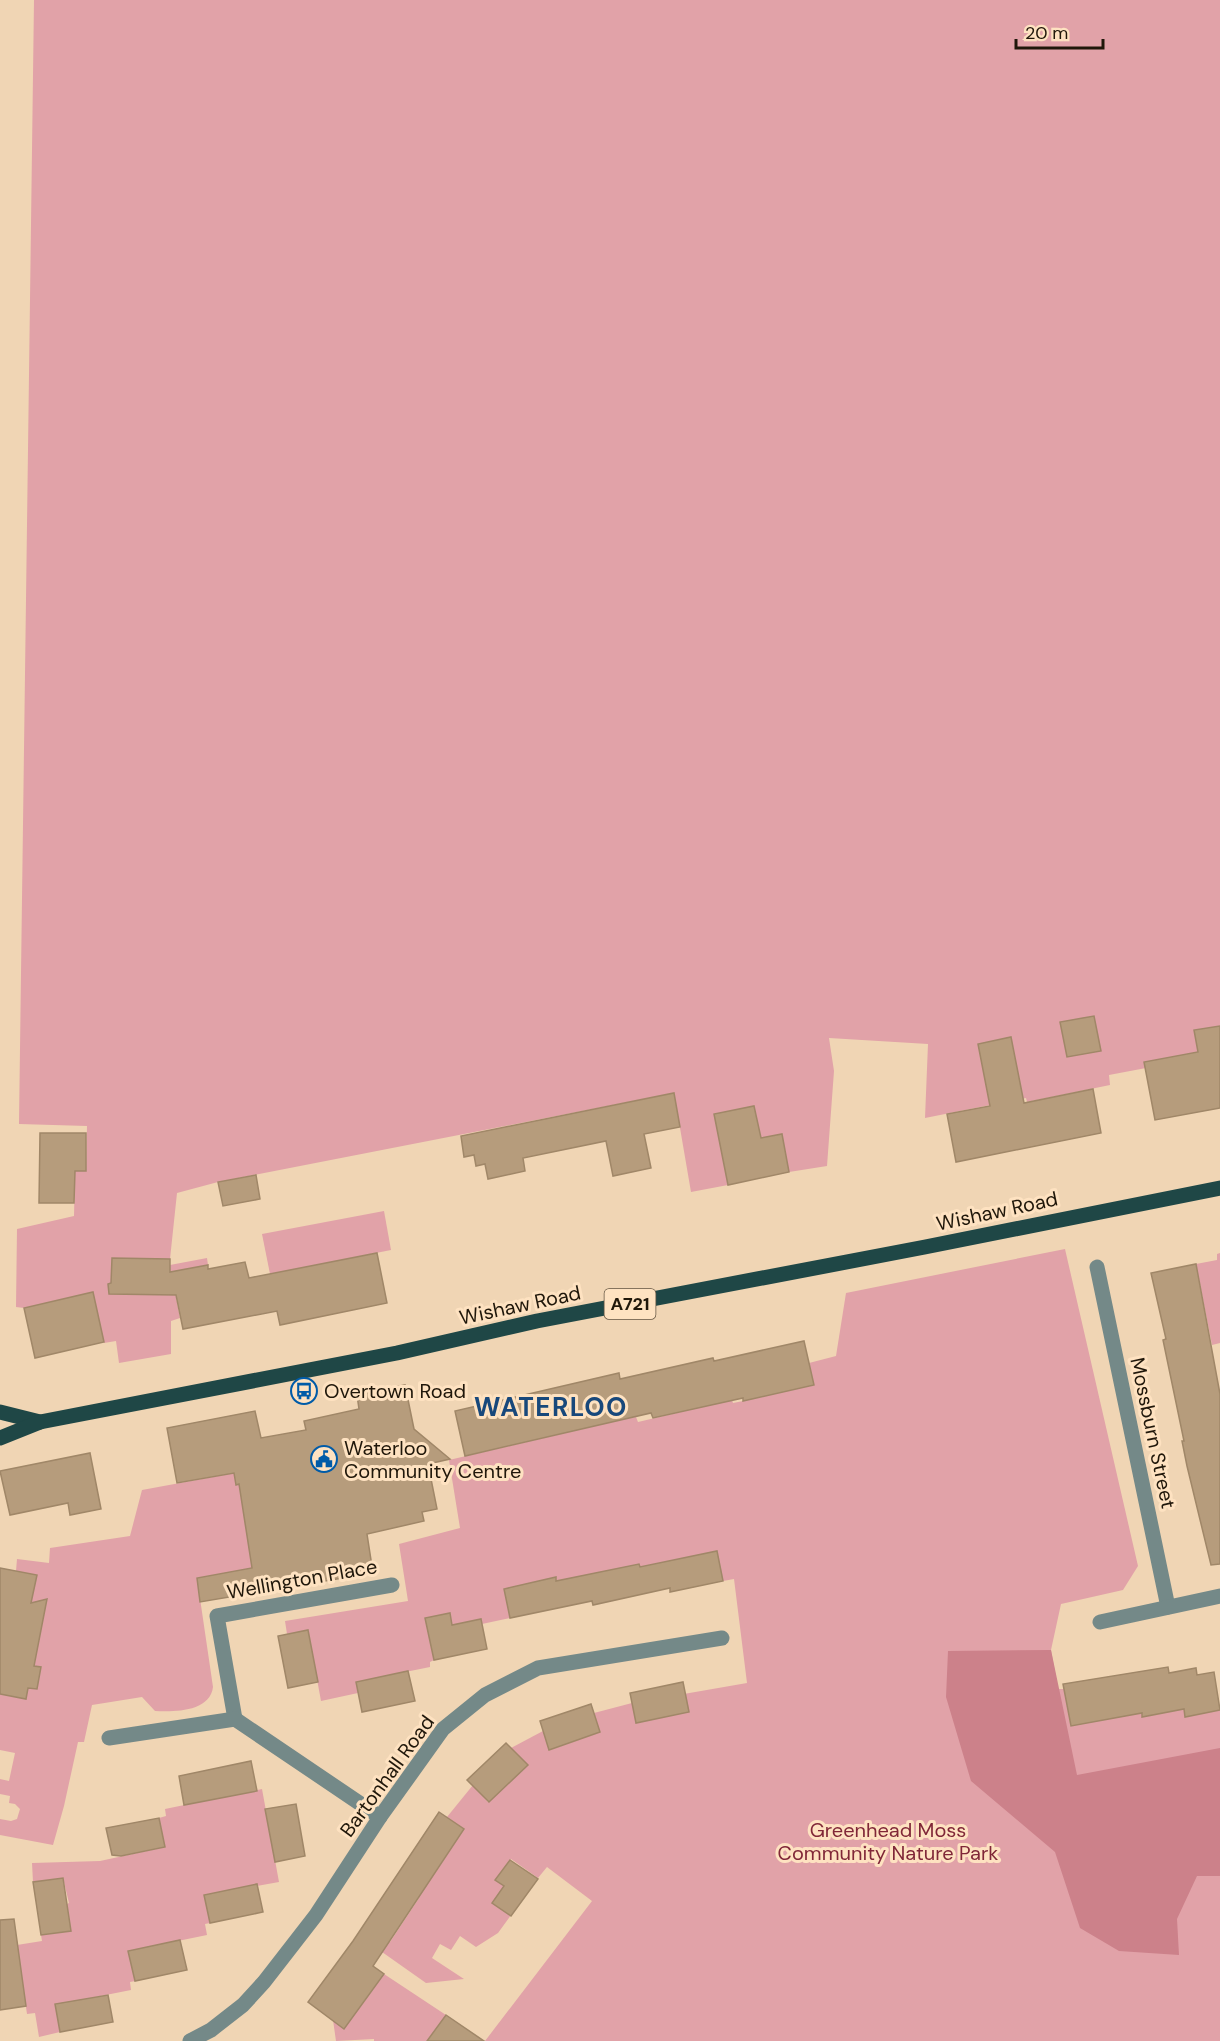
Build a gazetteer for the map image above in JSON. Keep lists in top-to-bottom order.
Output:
{
  "streets": {
    "main road": ["Wishaw Road", "A721"],
    "street": ["Mossburn Street", "Wellington Place", "Bartonhall Road"]
  },
  "districts": ["WATERLOO"],
  "parks": ["Greenhead Moss Community Nature Park"],
  "places": {
    "bus stop": ["Overtown Road"],
    "public building": ["Waterloo Community Centre"]
  },
  "scale_bar": "20 m"
}
